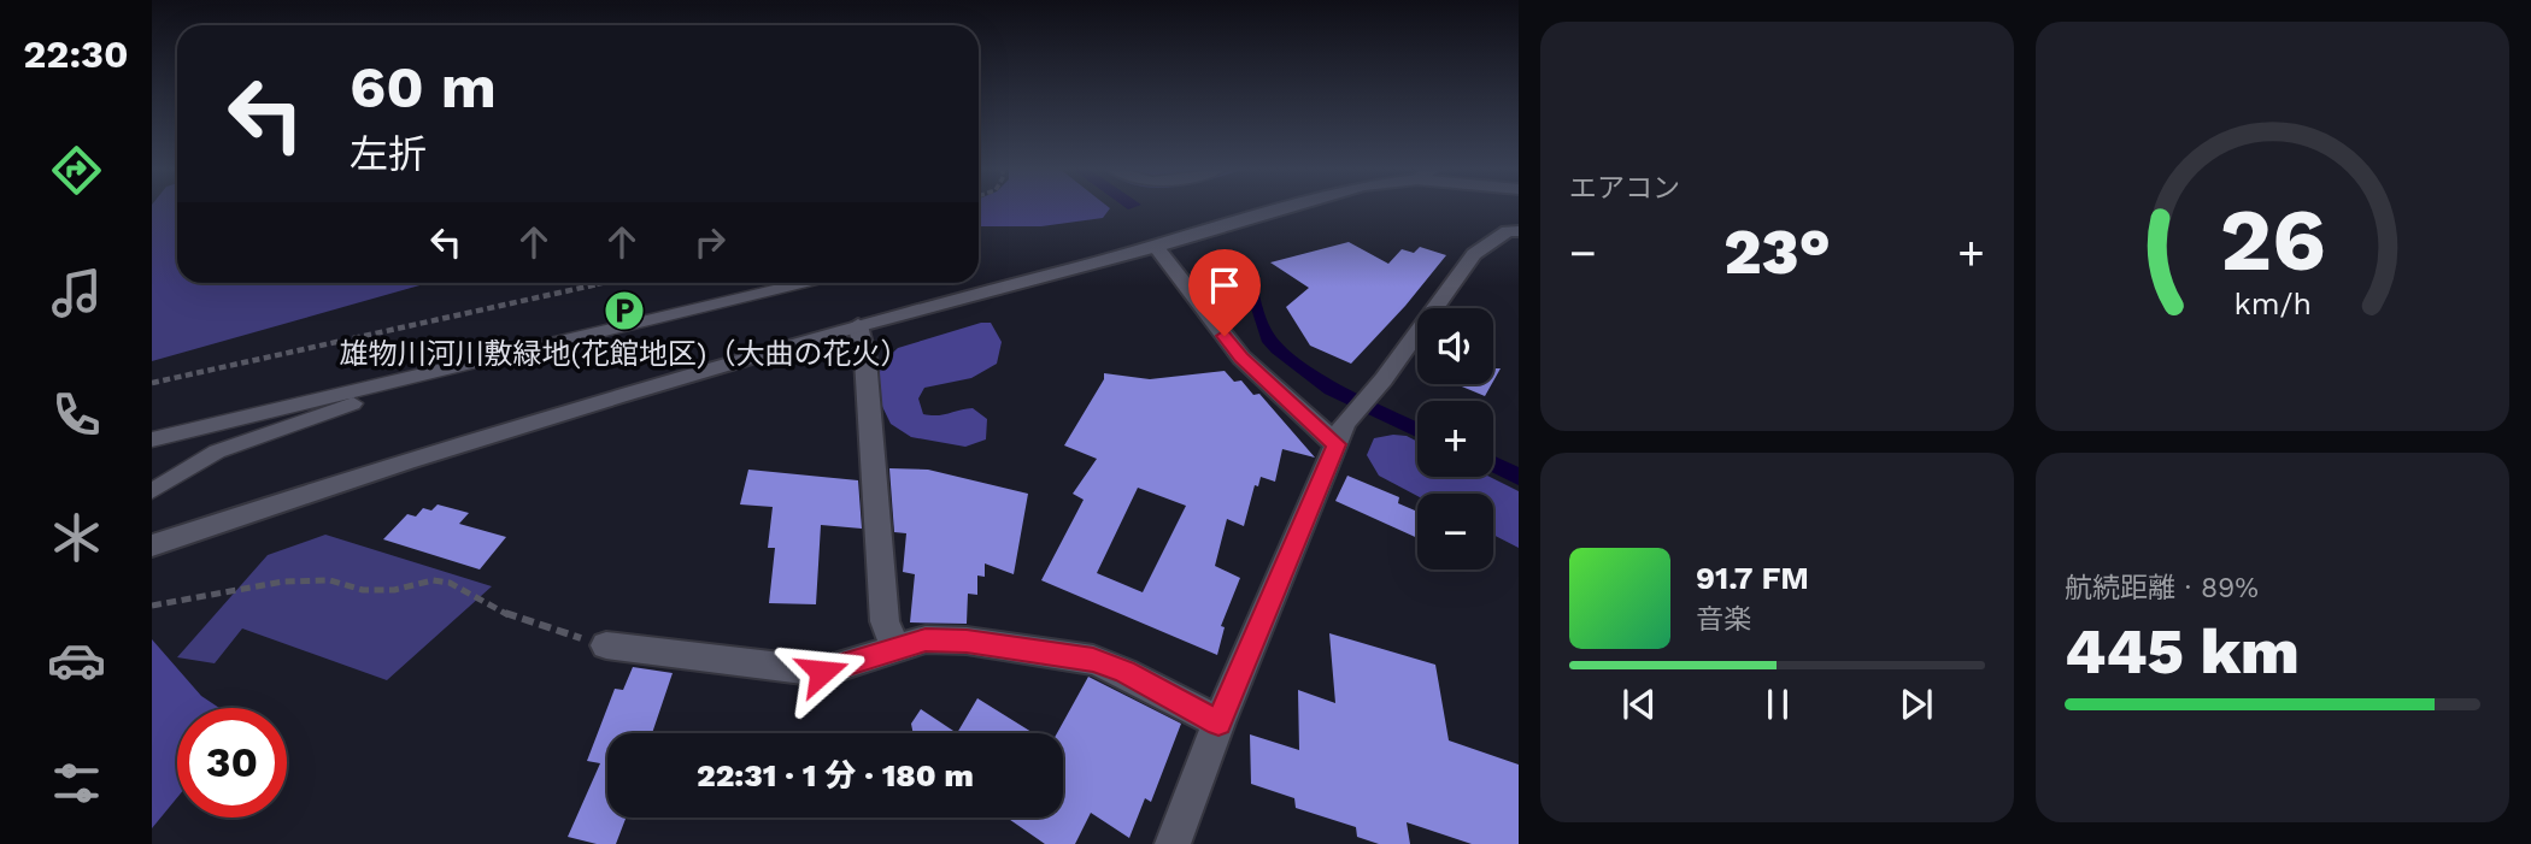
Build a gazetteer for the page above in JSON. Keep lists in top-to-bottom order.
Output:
{
  "places": {
    "parking": ["雄物川河川敷緑地(花館地区)（大曲の花火）"]
  },
  "page": {
    "tabs": "22:30",
    "tile": [
      "エアコン",
      ["航続距離 · 89%", "445 km"]
    ],
    "turn": ["60 m", "左折"],
    "heat": ["−", "23°", "+"],
    "map_buttons": ["+", "−"],
    "song": ["91.7 FM", "音楽"],
    "limit": "30",
    "trip": "22:31 · 1 分 · 180 m",
    "gauge": ["26", "km/h"]
  }
}
